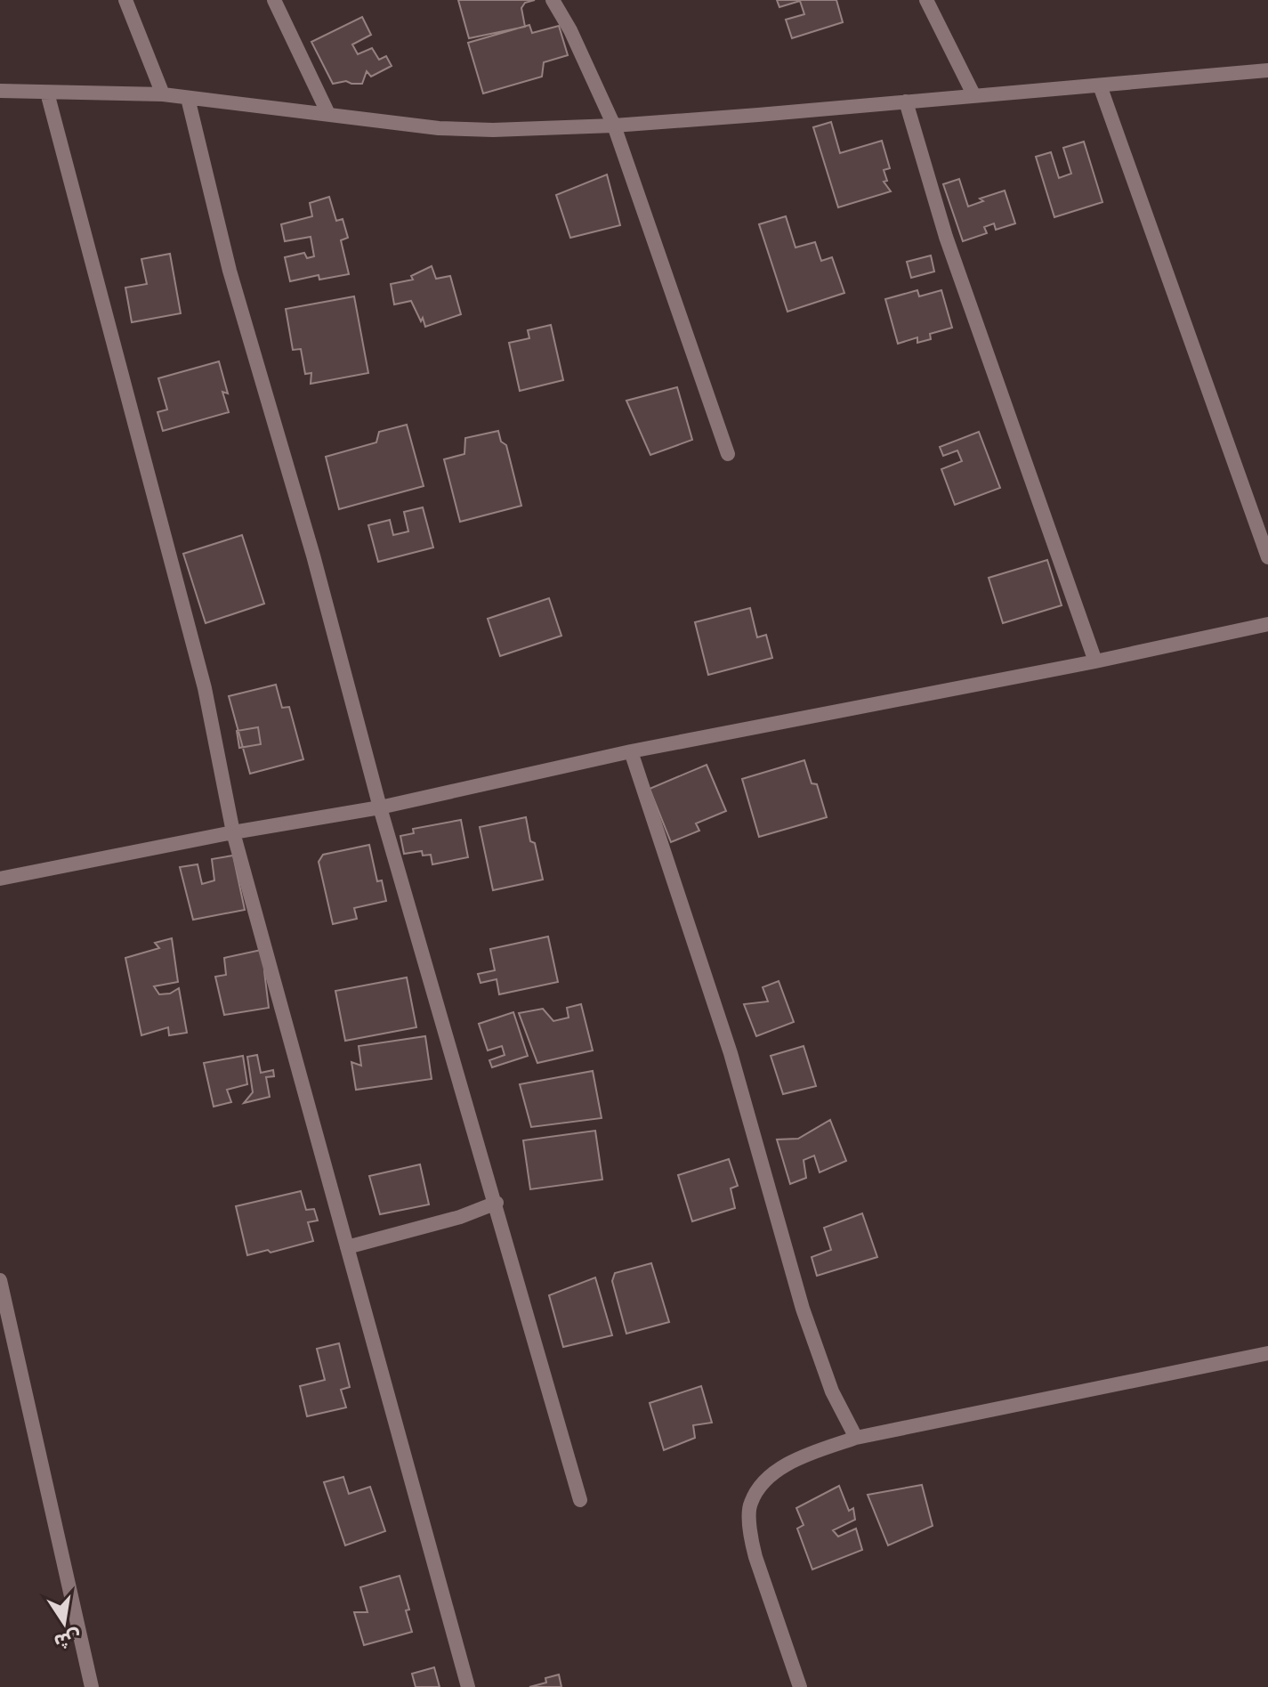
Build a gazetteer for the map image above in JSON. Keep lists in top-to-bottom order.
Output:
{
  "north": "bottom"
}
